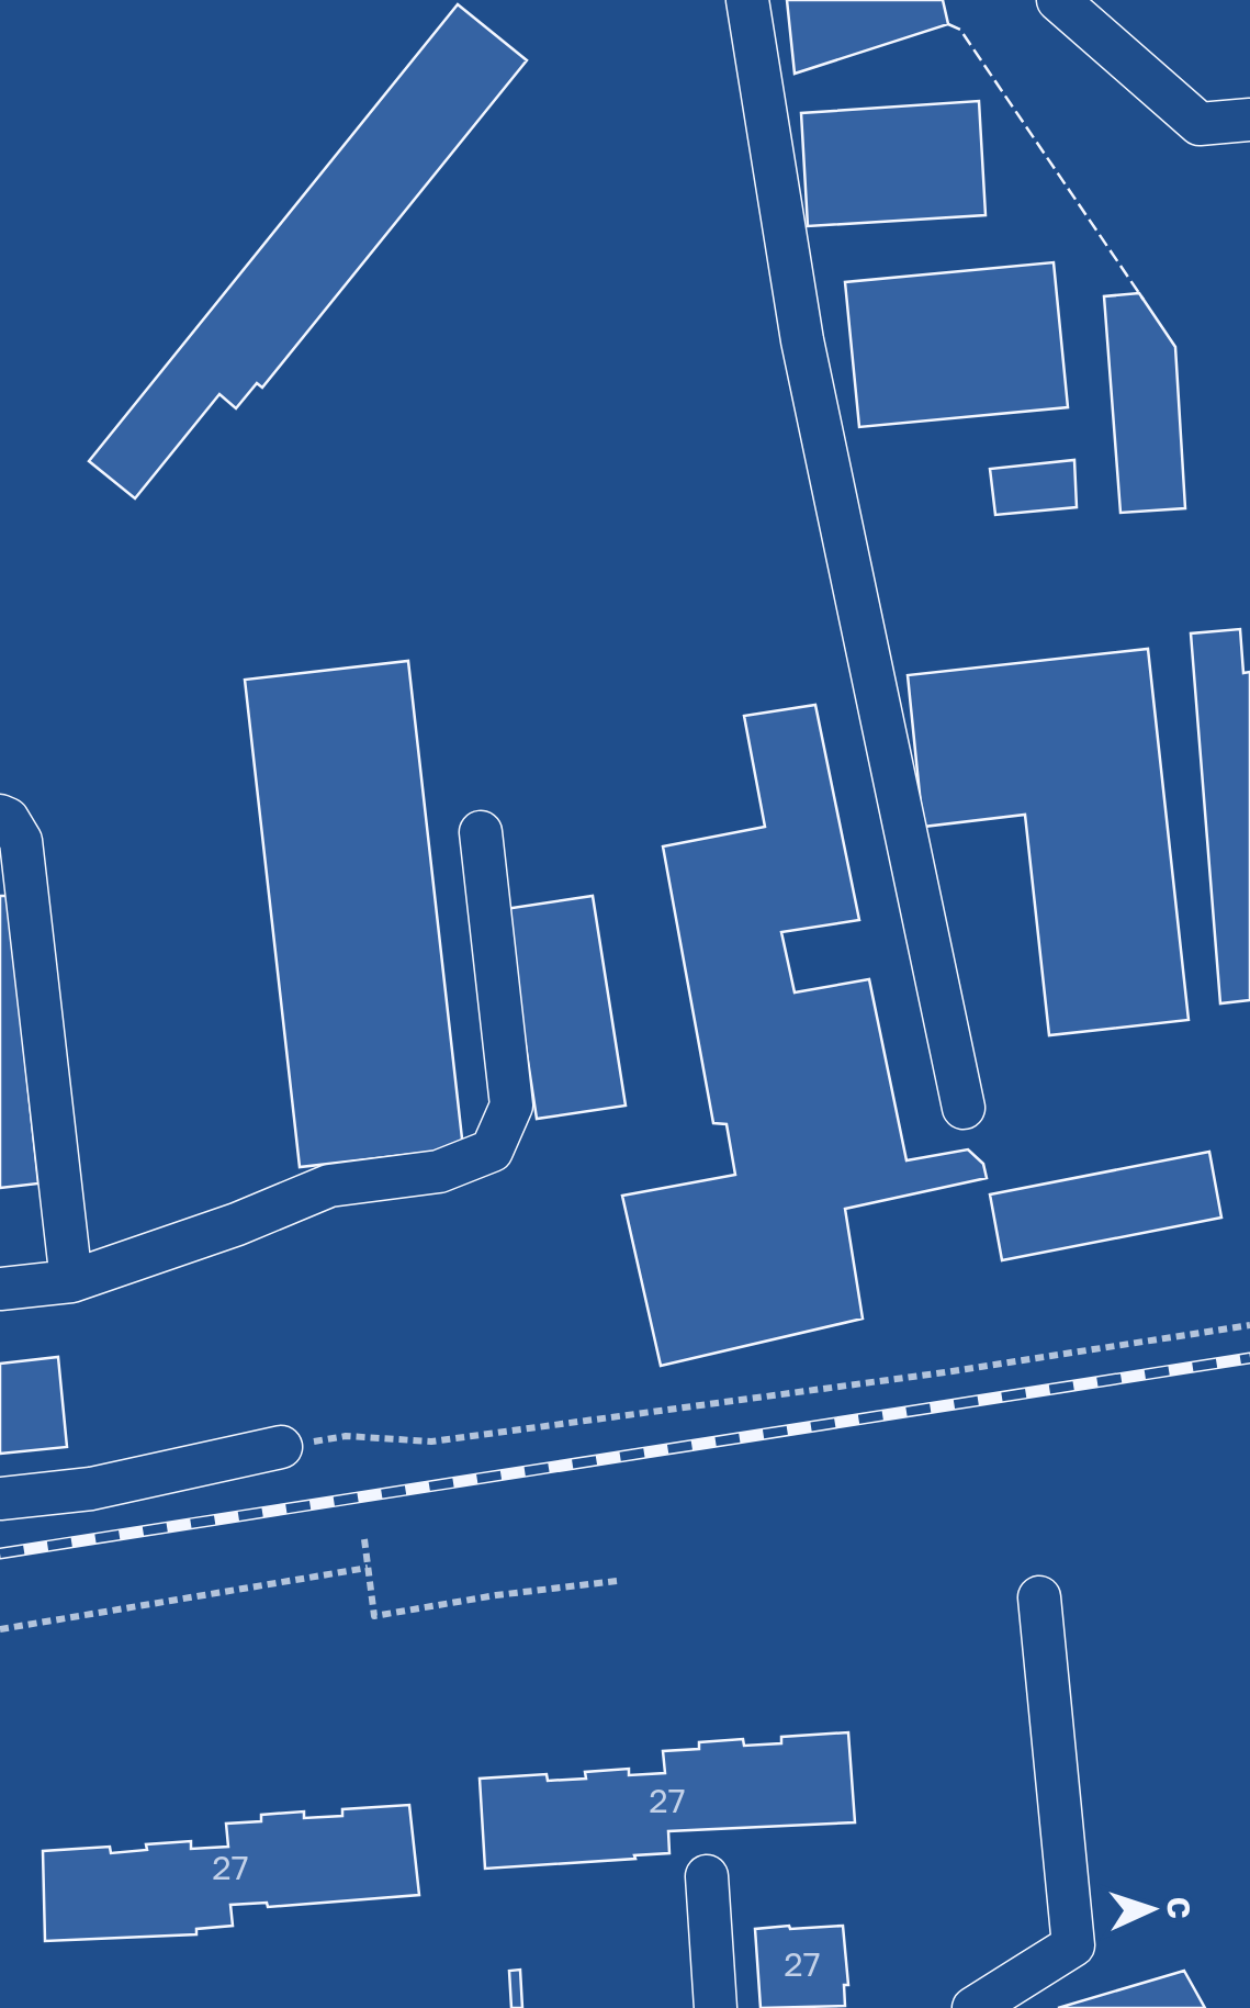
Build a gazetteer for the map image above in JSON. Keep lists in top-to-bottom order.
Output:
{
  "house_numbers": ["27", "27", "27"],
  "north": "right"
}
